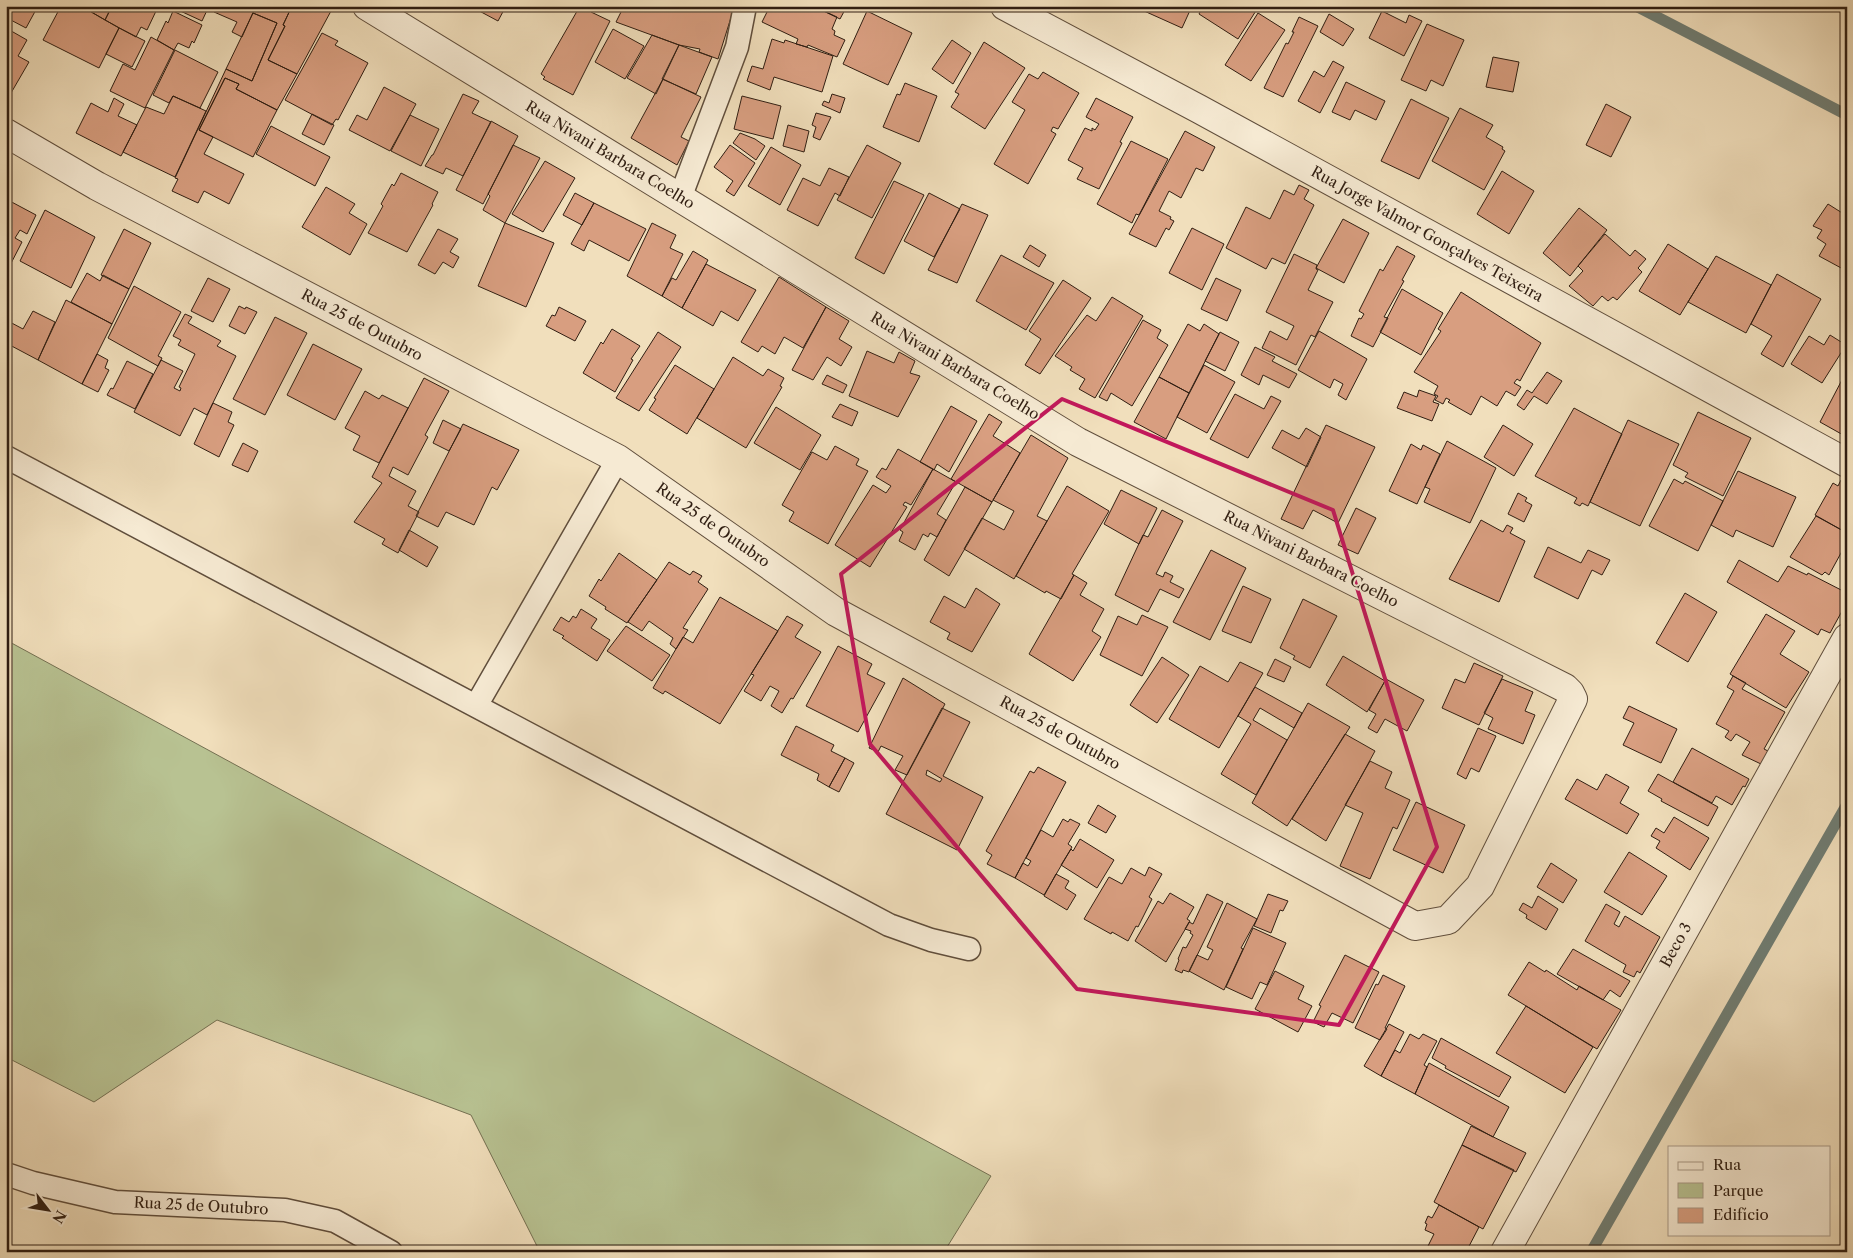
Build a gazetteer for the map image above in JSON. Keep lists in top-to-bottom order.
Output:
{
  "streets": {
    "street": [
      "Rua Nivani Barbara Coelho",
      "Rua Jorge Valmor Gonçalves Teixeira",
      "Rua 25 de Outubro",
      "Beco 3"
    ]
  },
  "crossings": [
    ["Rua Nivani Barbara Coelho", "Rua 25 de Outubro"]
  ],
  "legend": ["Rua", "Parque", "Edifício"],
  "north": "bottom right"
}
